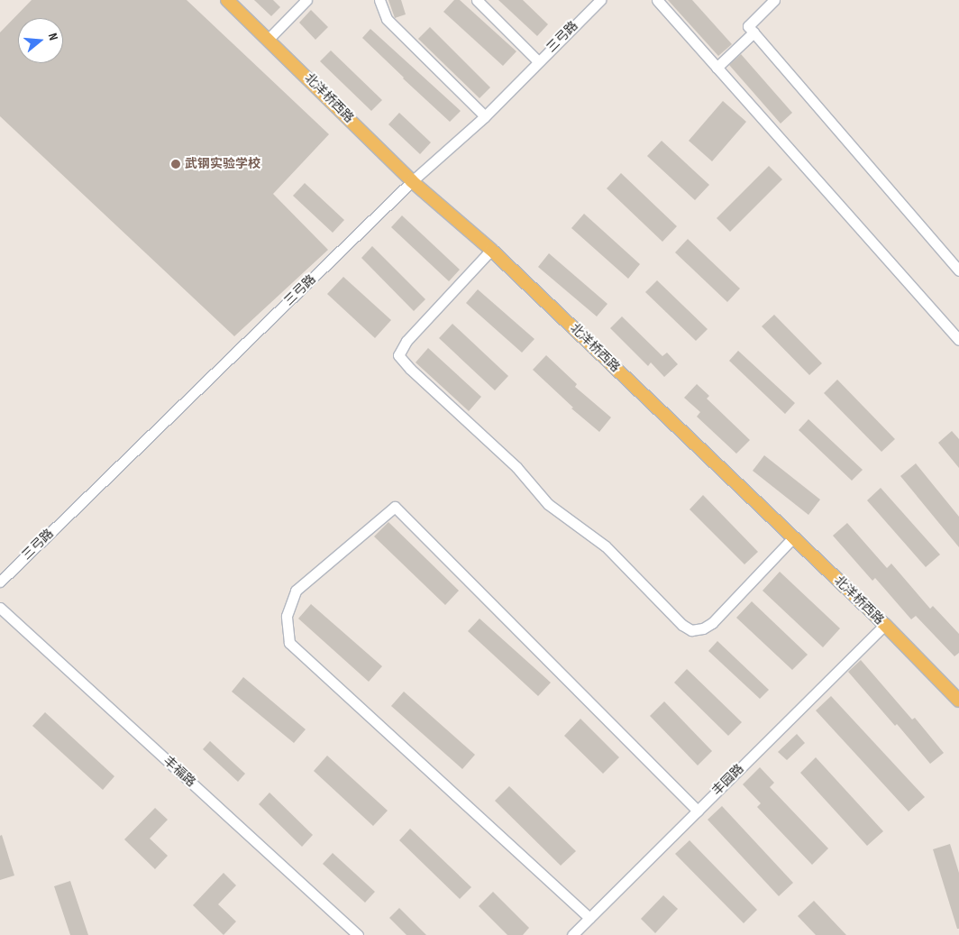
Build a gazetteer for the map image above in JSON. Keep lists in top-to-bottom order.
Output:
{
  "streets": {
    "main road": ["北洋桥西路"],
    "street": ["三弓路", "丰福路", "丰园路"]
  },
  "crossings": [
    ["三弓路", "北洋桥西路"],
    ["北洋桥西路", "丰园路"]
  ],
  "places": ["武钢实验学校"],
  "north": "right"
}
